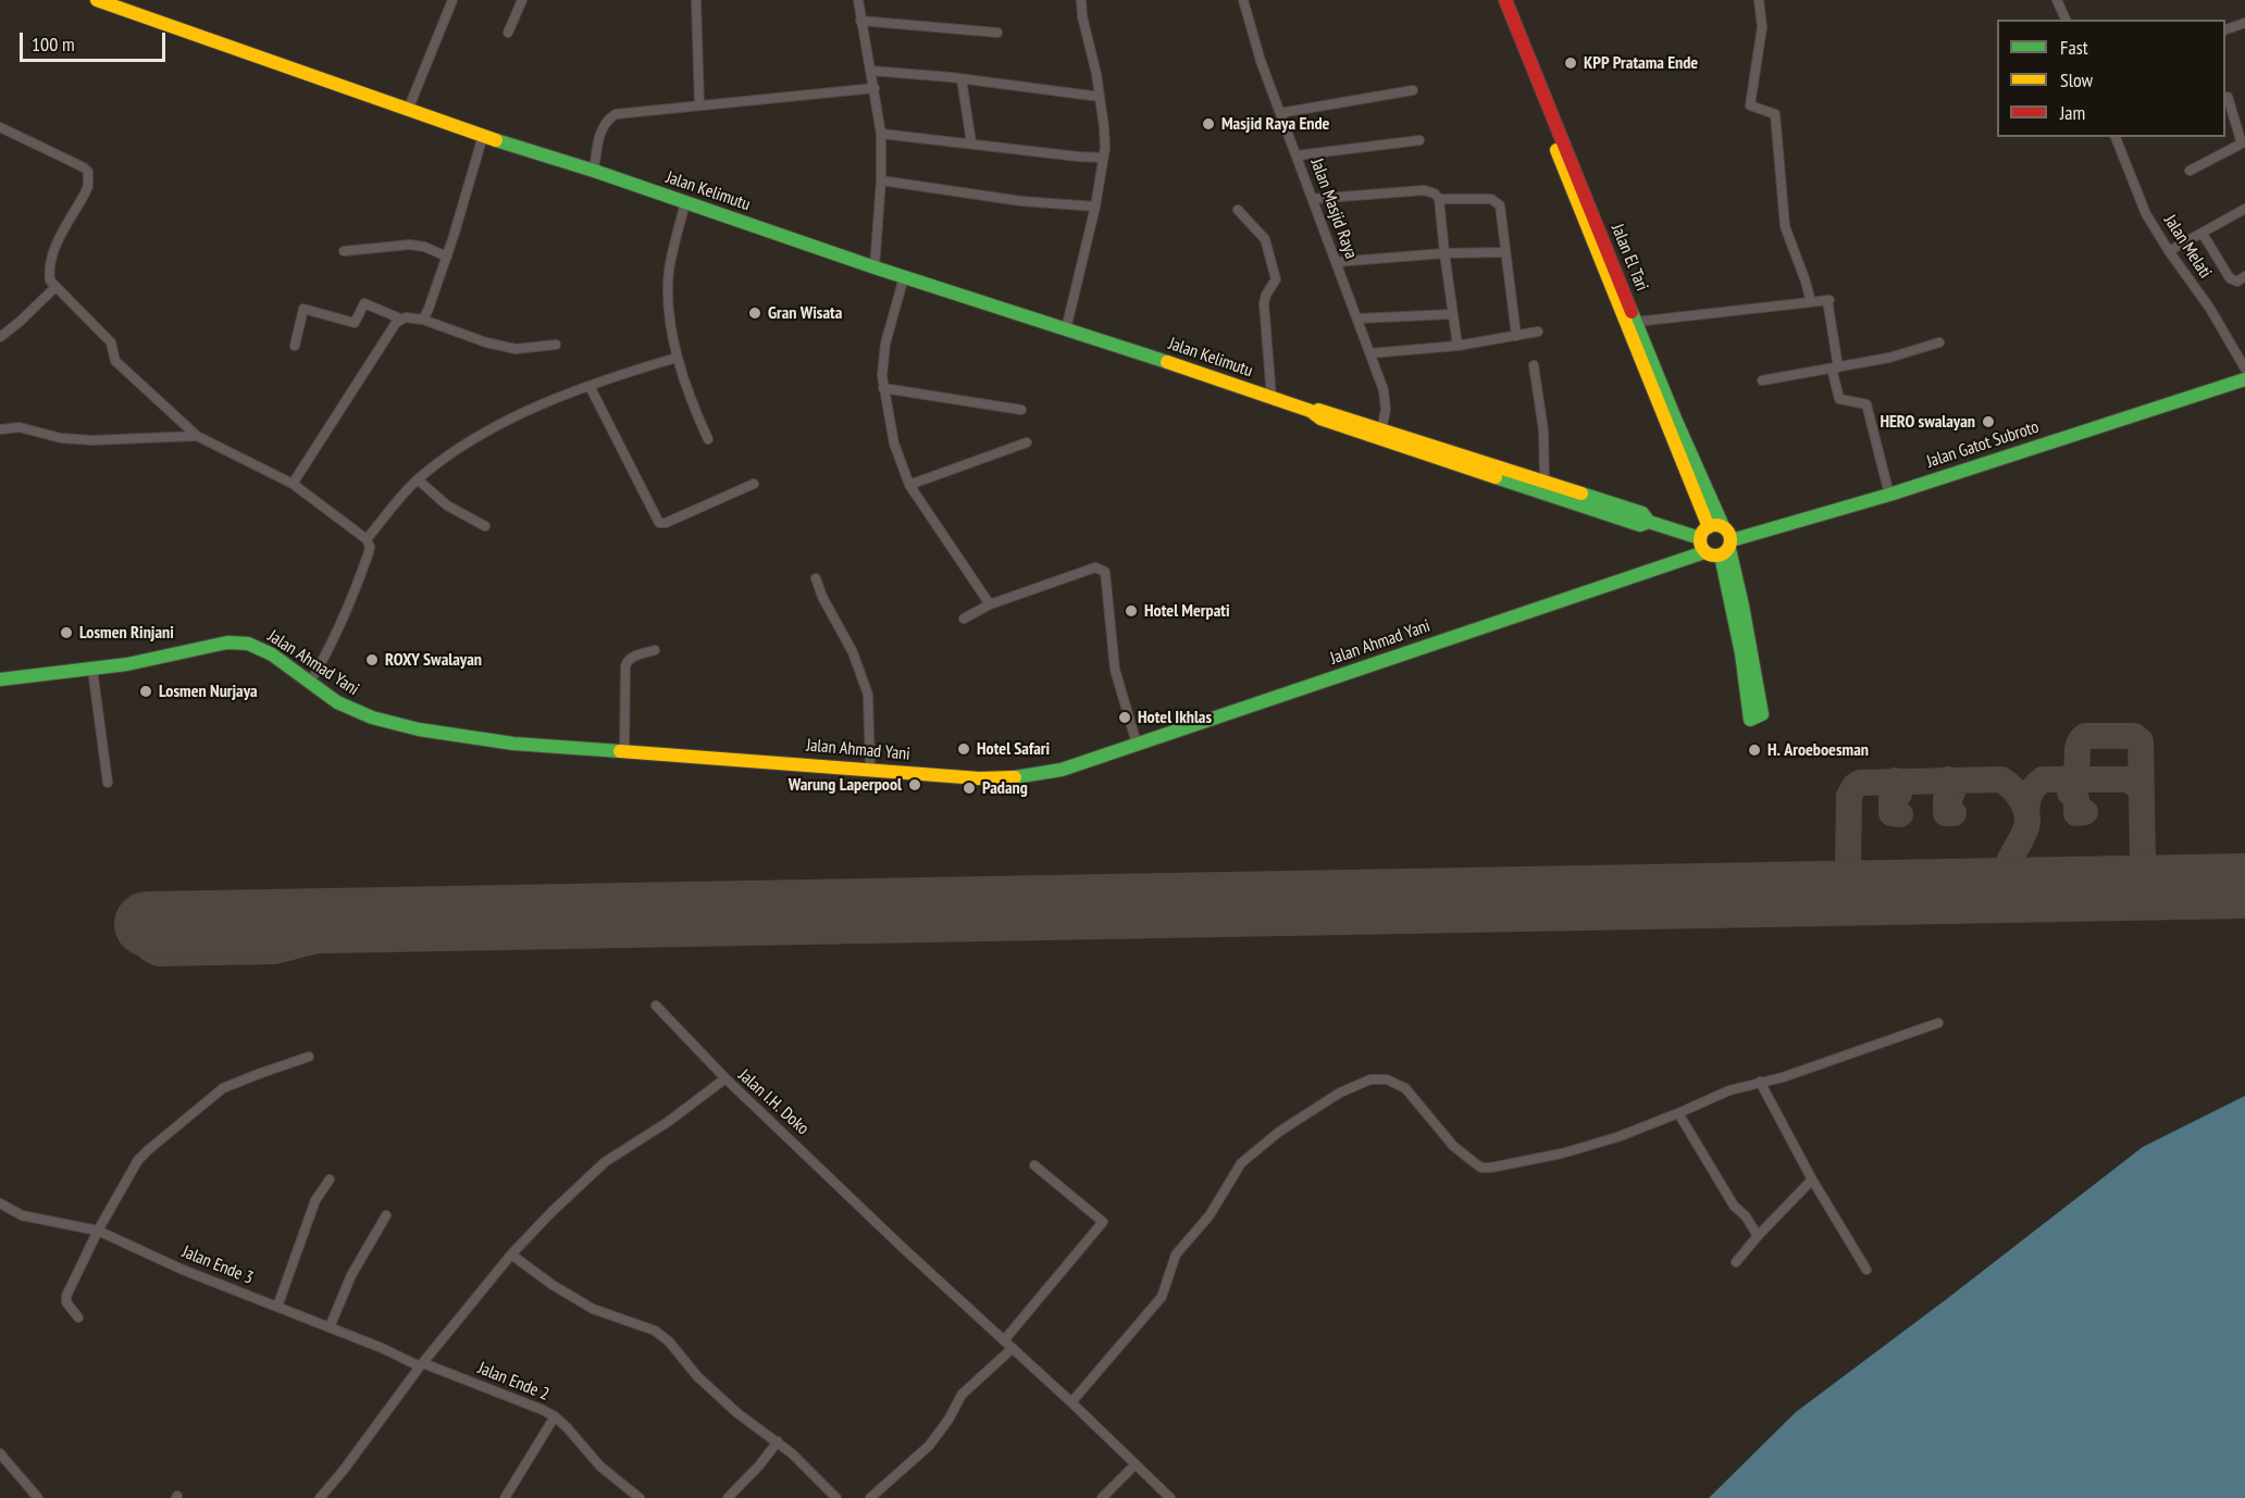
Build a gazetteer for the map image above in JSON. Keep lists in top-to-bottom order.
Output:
{
  "streets": {
    "main road": [
      "Jalan Kelimutu",
      "Jalan El Tari",
      "Jalan Gatot Subroto",
      "Jalan Ahmad Yani"
    ],
    "street": [
      "Jalan Masjid Raya",
      "Jalan Melati",
      "Jalan I.H. Doko",
      "Jalan Ende 3",
      "Jalan Ende 2"
    ]
  },
  "crossings": [
    ["Jalan Kelimutu", "Jalan Masjid Raya"],
    ["Jalan El Tari", "Jalan Gatot Subroto"],
    ["Jalan El Tari", "Jalan Ahmad Yani"],
    ["Jalan Gatot Subroto", "Jalan Ahmad Yani"],
    ["Jalan I.H. Doko", "Jalan Ende 3"],
    ["Jalan I.H. Doko", "Jalan Ende 2"],
    ["Jalan Ende 3", "Jalan Ende 2"]
  ],
  "places": [
    "KPP Pratama Ende",
    "Masjid Raya Ende",
    "Gran Wisata",
    "HERO swalayan",
    "Hotel Merpati",
    "Losmen Rinjani",
    "ROXY Swalayan",
    "Losmen Nurjaya",
    "Hotel Ikhlas",
    "Hotel Safari",
    "H. Aroeboesman",
    "Warung Laperpool",
    "Padang"
  ],
  "legend": ["Fast", "Slow", "Jam"],
  "scale_bar": "100 m"
}
